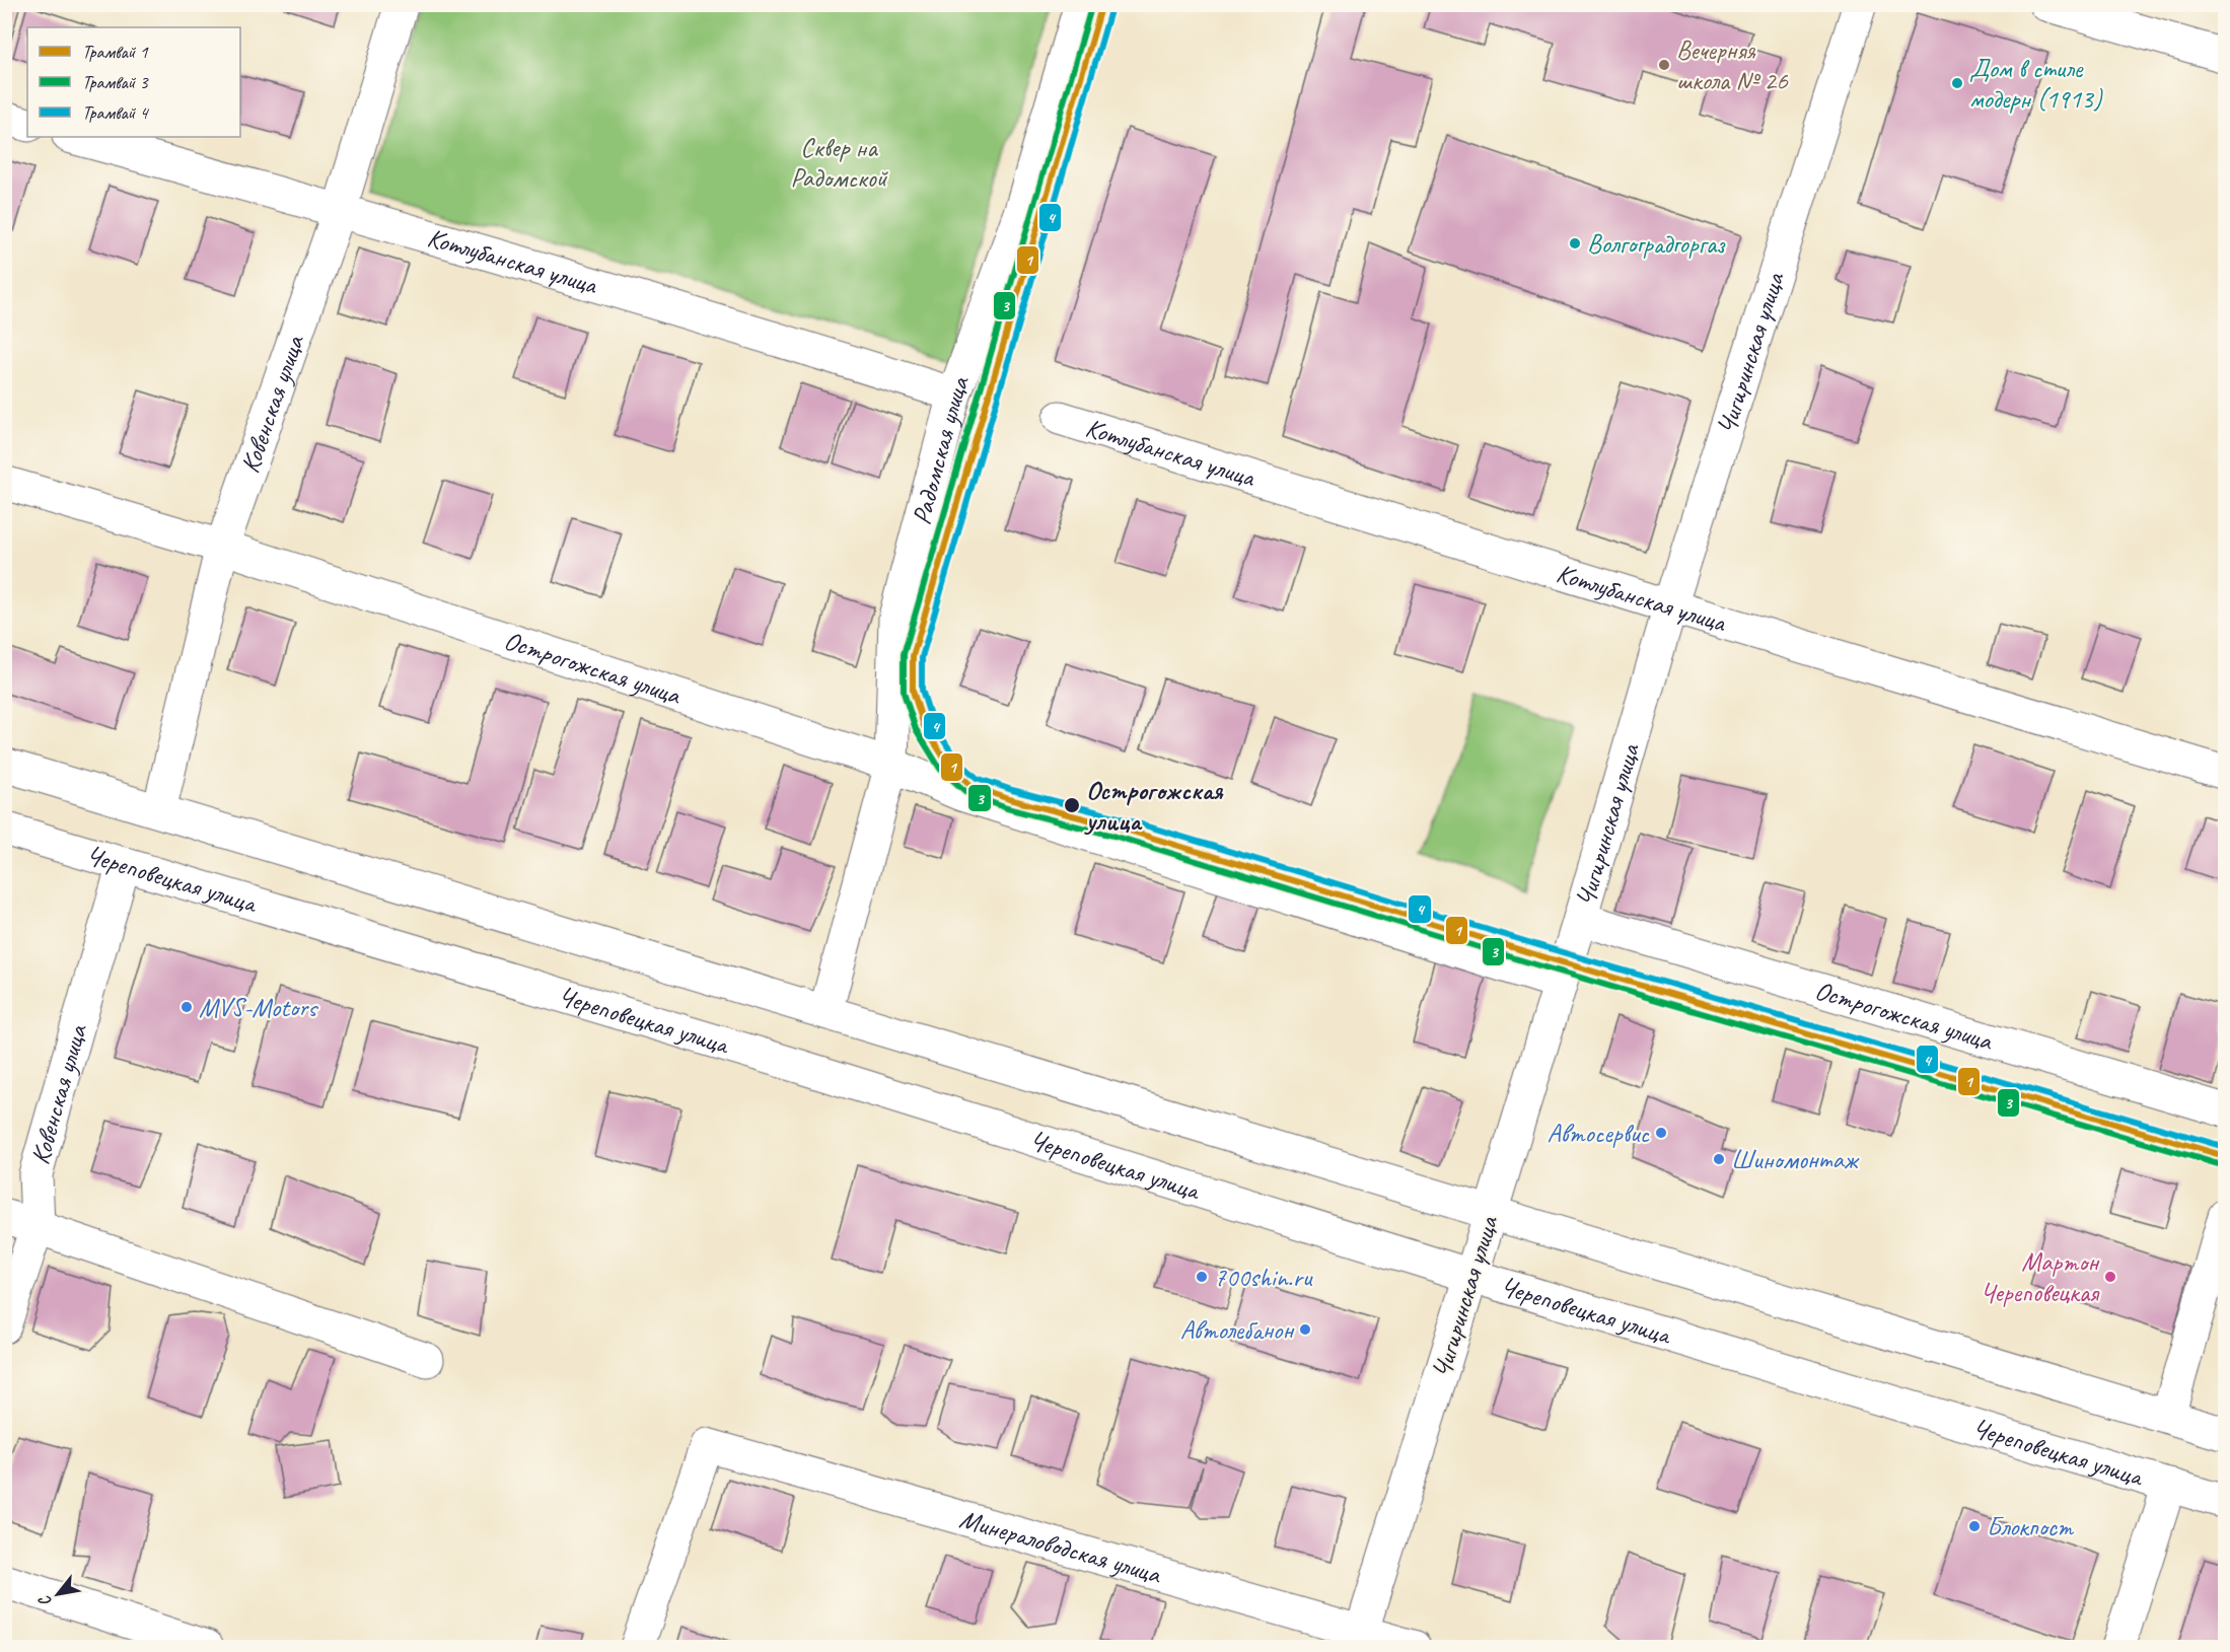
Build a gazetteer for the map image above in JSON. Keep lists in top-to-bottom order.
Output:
{
  "streets": {
    "main road": [
      "Котлубанская улица",
      "Чигиринская улица",
      "Ковенская улица",
      "Радомская улица",
      "Острогожская улица",
      "Череповецкая улица",
      "Минераловодская улица"
    ]
  },
  "crossings": [
    ["Котлубанская улица", "Чигиринская улица"],
    ["Котлубанская улица", "Ковенская улица"],
    ["Котлубанская улица", "Радомская улица"],
    ["Чигиринская улица", "Острогожская улица"],
    ["Чигиринская улица", "Череповецкая улица"],
    ["Чигиринская улица", "Минераловодская улица"],
    ["Ковенская улица", "Острогожская улица"],
    ["Ковенская улица", "Череповецкая улица"],
    ["Радомская улица", "Острогожская улица"]
  ],
  "parks": ["Сквер на Радомской"],
  "places": [
    "Вечерняя школа № 26",
    "Дом в стиле модерн (1913)",
    "Волгоградгоргаз",
    "Острогожская улица",
    "MVS-Motors",
    "Автосервис",
    "Шиномонтаж",
    "700shin.ru",
    "Мартон Череповецкая",
    "Автолебанон",
    "Блокпост"
  ],
  "lines": ["tram line 1", "tram line 3", "tram line 4"],
  "legend": ["Трамвай 1", "Трамвай 3", "Трамвай 4"],
  "north": "bottom left"
}
